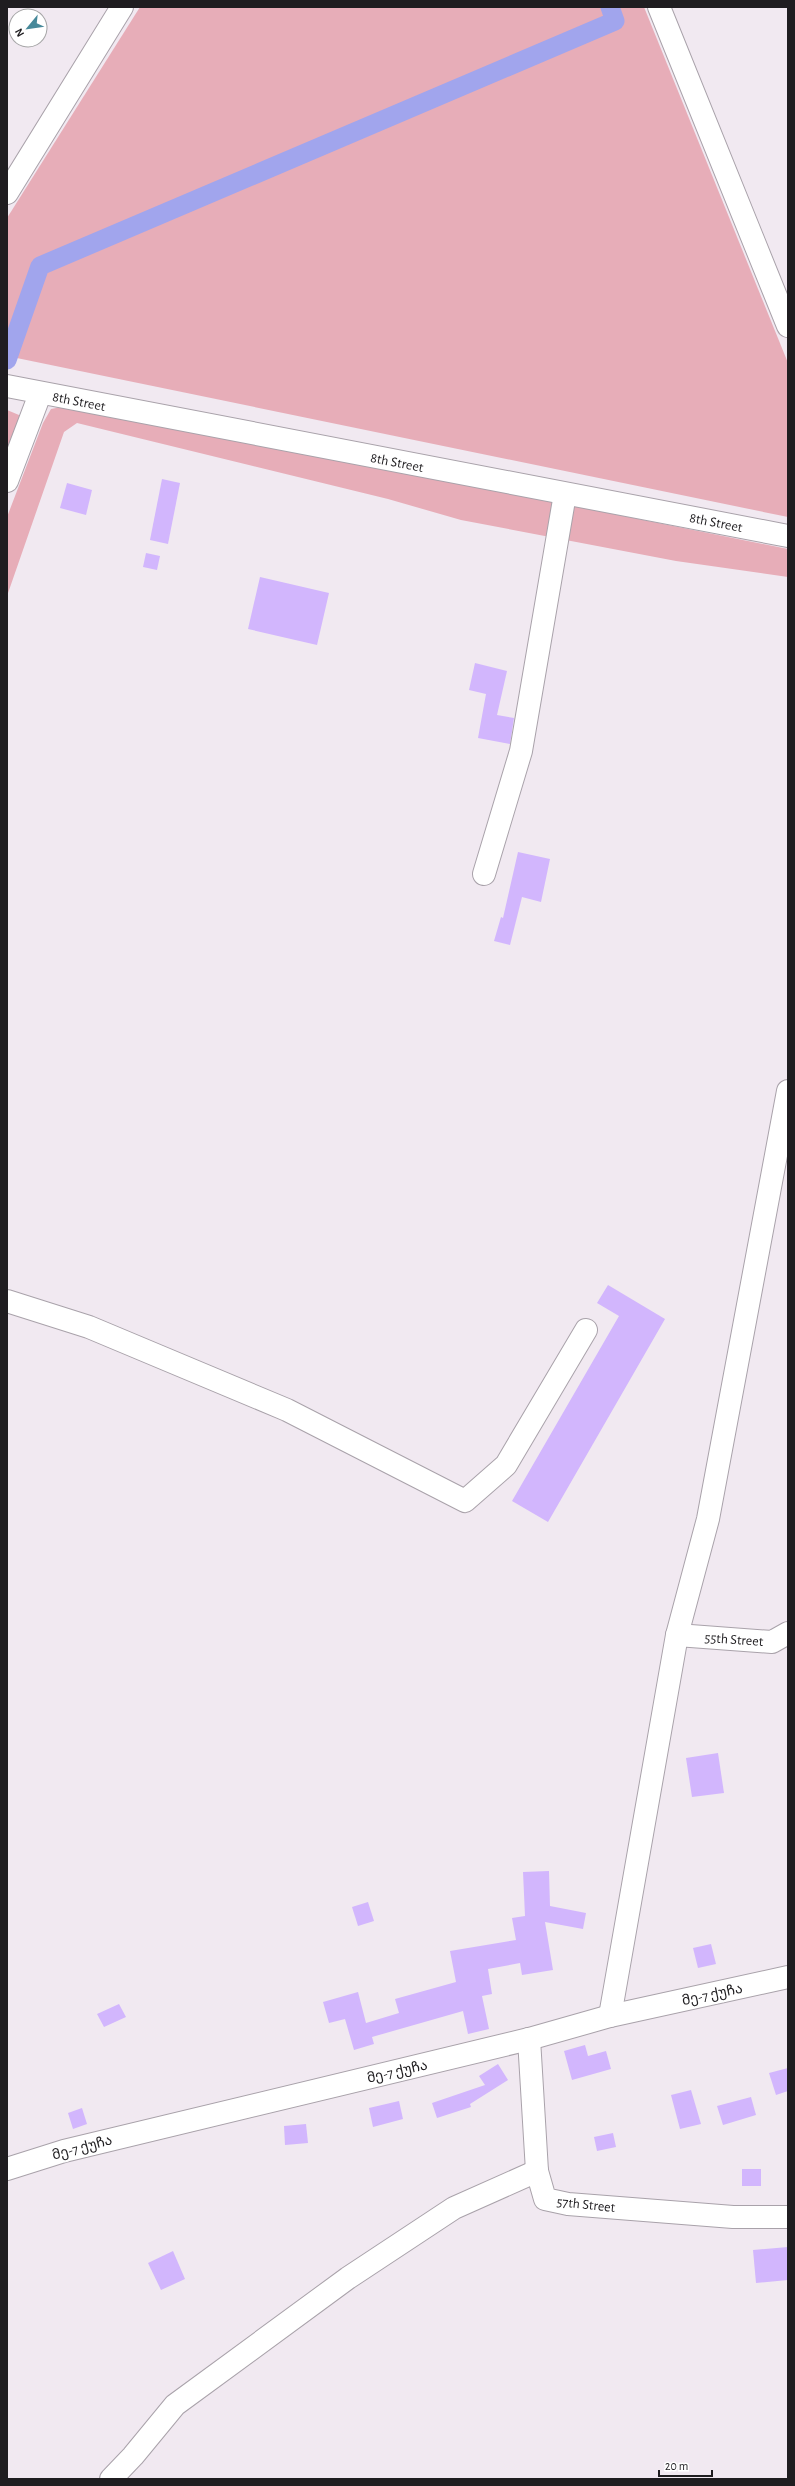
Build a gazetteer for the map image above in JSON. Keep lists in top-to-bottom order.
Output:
{
  "streets": {
    "street": [
      "8th Street",
      "55th Street",
      "მე-7 ქუჩა",
      "57th Street"
    ]
  },
  "crossings": [
    ["მე-7 ქუჩა", "57th Street"]
  ],
  "scale_bar": "20 m",
  "north": "bottom left"
}
